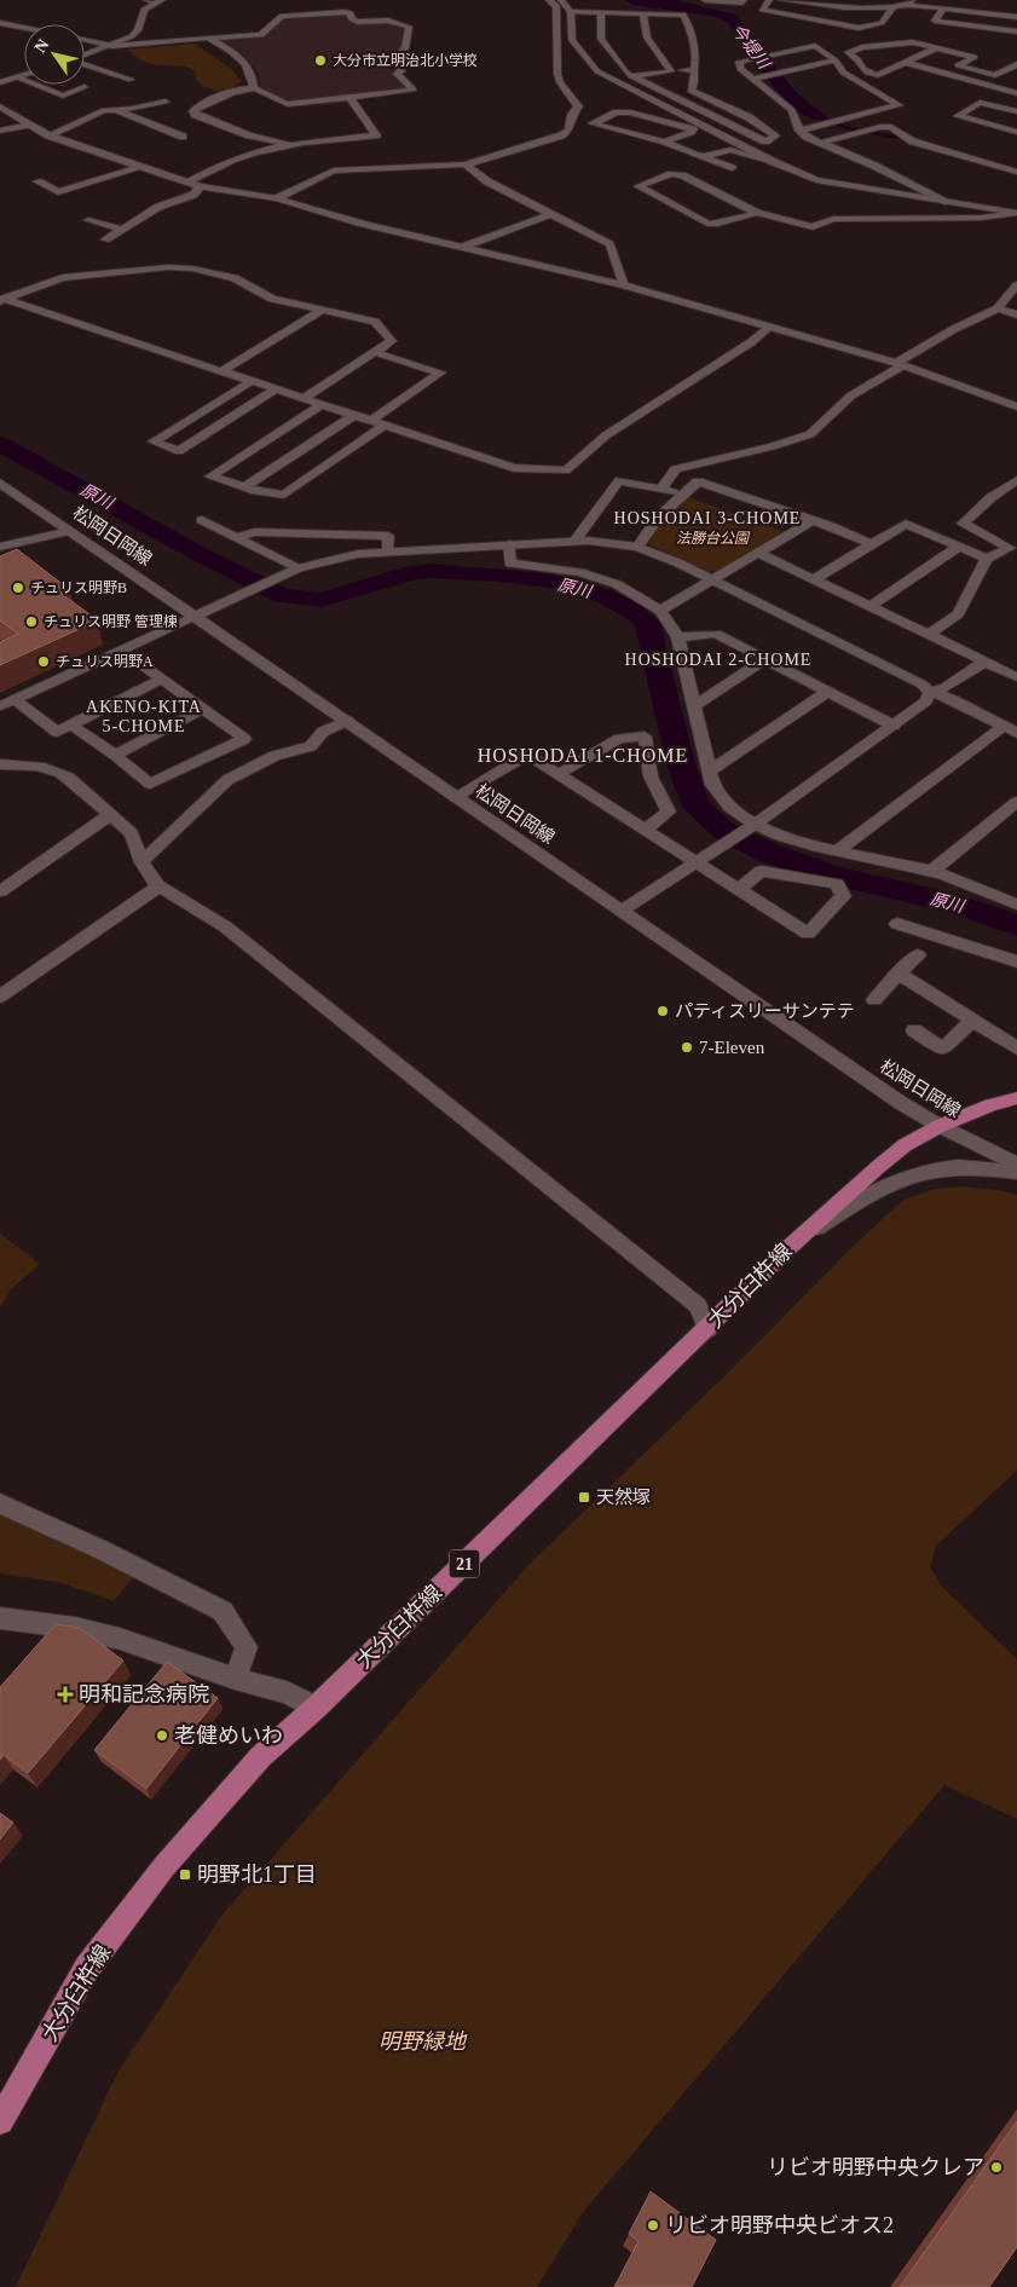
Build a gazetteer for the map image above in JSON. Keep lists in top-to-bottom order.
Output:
{
  "streets": {
    "main road": ["大分臼杵線", "21"],
    "street": ["松岡日岡線"]
  },
  "crossings": [
    ["松岡日岡線", "大分臼杵線"]
  ],
  "districts": [
    "HOSHODAI 3-CHOME",
    "HOSHODAI 2-CHOME",
    "AKENO-KITA 5-CHOME",
    "HOSHODAI 1-CHOME"
  ],
  "water": ["今堤川", "原川"],
  "parks": ["法勝台公園", "明野緑地"],
  "places": {
    "other": [
      "大分市立明治北小学校",
      "チュリス明野B",
      "チュリス明野 管理棟",
      "チュリス明野A",
      "パティスリーサンテテ",
      "7-Eleven",
      "老健めいわ",
      "リビオ明野中央クレア",
      "リビオ明野中央ビオス2"
    ],
    "transit": ["天然塚", "明野北1丁目"],
    "health": ["明和記念病院"]
  },
  "north": "top left"
}
